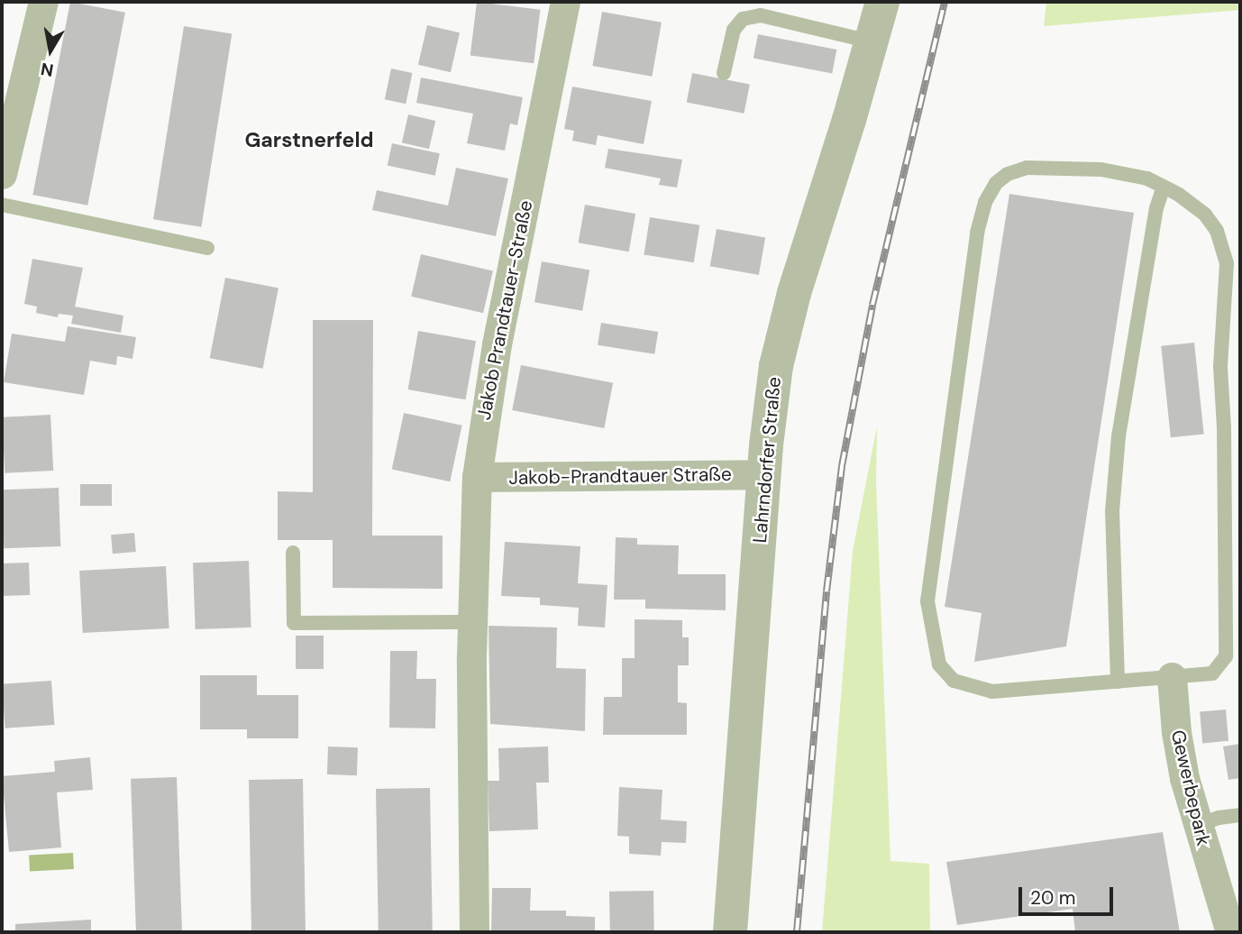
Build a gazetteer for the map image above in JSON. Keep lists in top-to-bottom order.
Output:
{
  "streets": {
    "street": [
      "Jakob Prandtauer-Straße",
      "Lahrndorfer Straße",
      "Jakob-Prandtauer Straße",
      "Gewerbepark"
    ]
  },
  "crossings": [
    ["Jakob Prandtauer-Straße", "Jakob-Prandtauer Straße"],
    ["Lahrndorfer Straße", "Jakob-Prandtauer Straße"]
  ],
  "districts": ["Garstnerfeld"],
  "scale_bar": "20 m",
  "north": "bottom"
}
